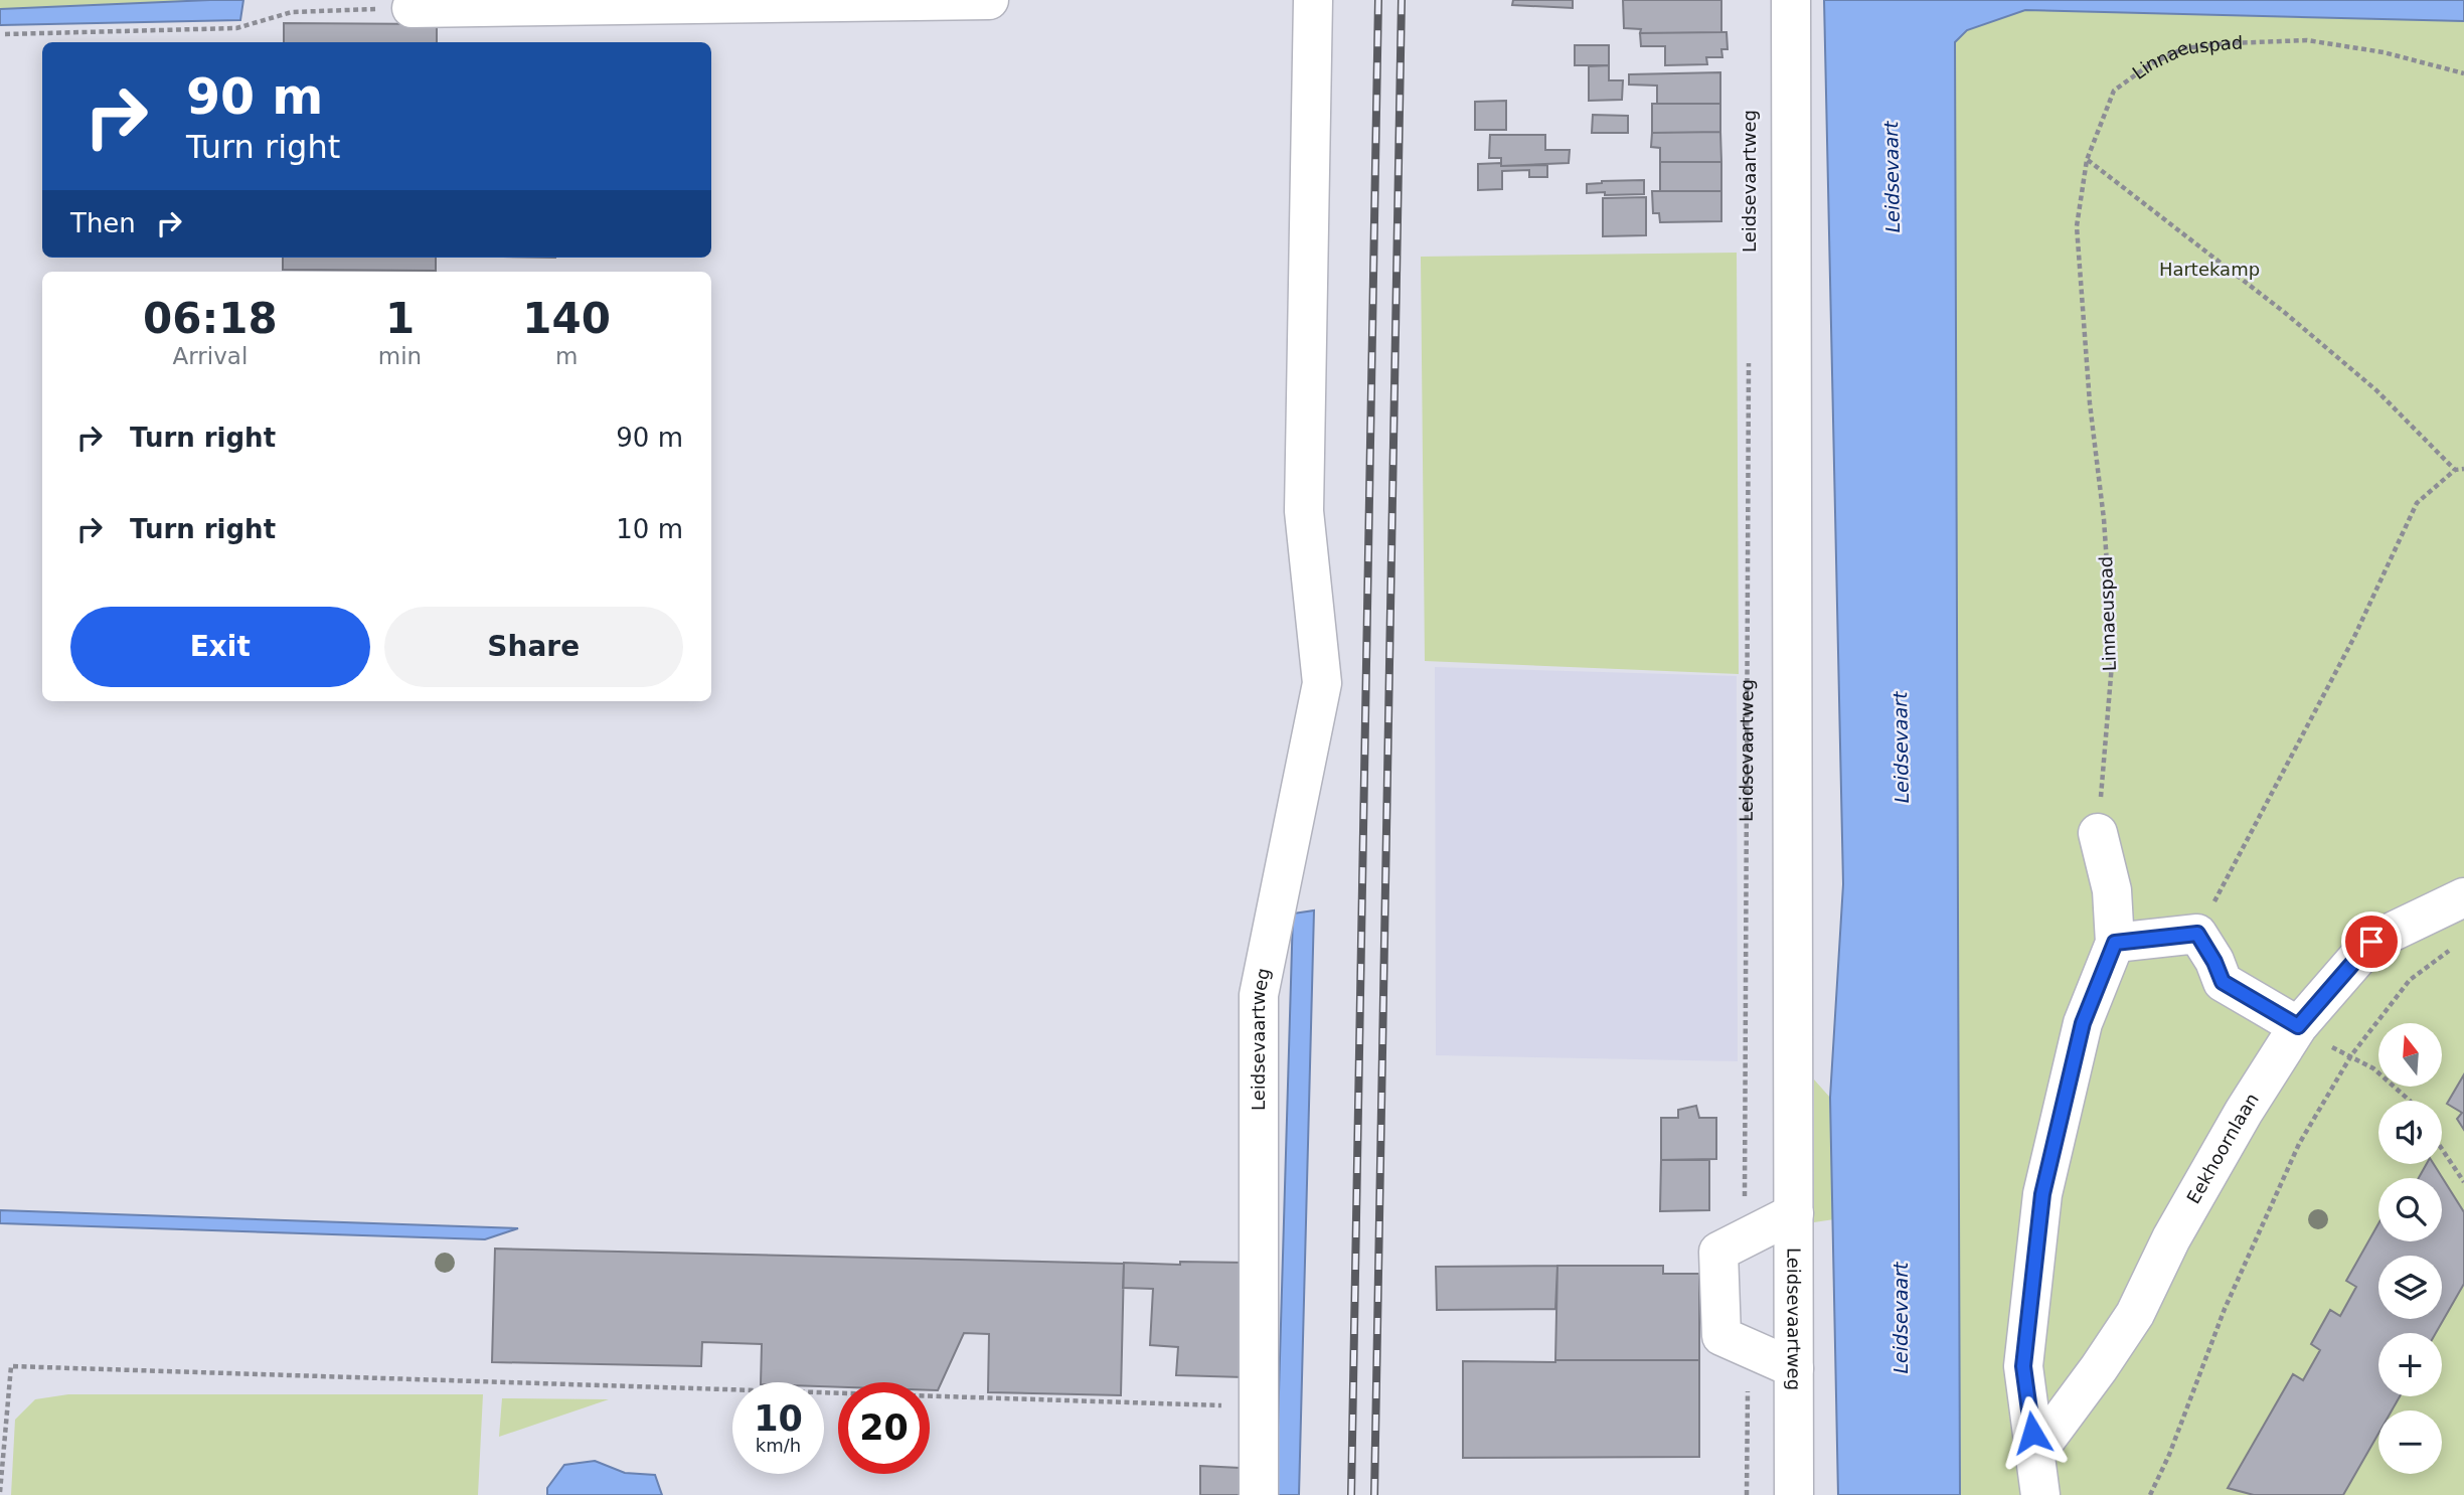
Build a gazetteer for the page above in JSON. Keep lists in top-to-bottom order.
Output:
{
  "streets": {
    "street": ["Leidsevaartweg", "Eekhoornlaan"],
    "path": ["Linnaeuspad"]
  },
  "water": ["Leidsevaart"],
  "parks": ["Hartekamp"],
  "north": "top",
  "page": {
    "turn": ["90 m", "Turn right"],
    "then": "Then",
    "eta": [
      "06:18",
      "Arrival",
      "1",
      "min",
      "140",
      "m"
    ],
    "list": [
      {
        "name": "Turn right",
        "value": "90 m"
      },
      {
        "name": "Turn right",
        "value": "10 m"
      }
    ],
    "buttons": ["Exit", "Share"],
    "map_buttons": ["+", "−"],
    "speed": "10 km/h",
    "limit": "20"
  }
}
